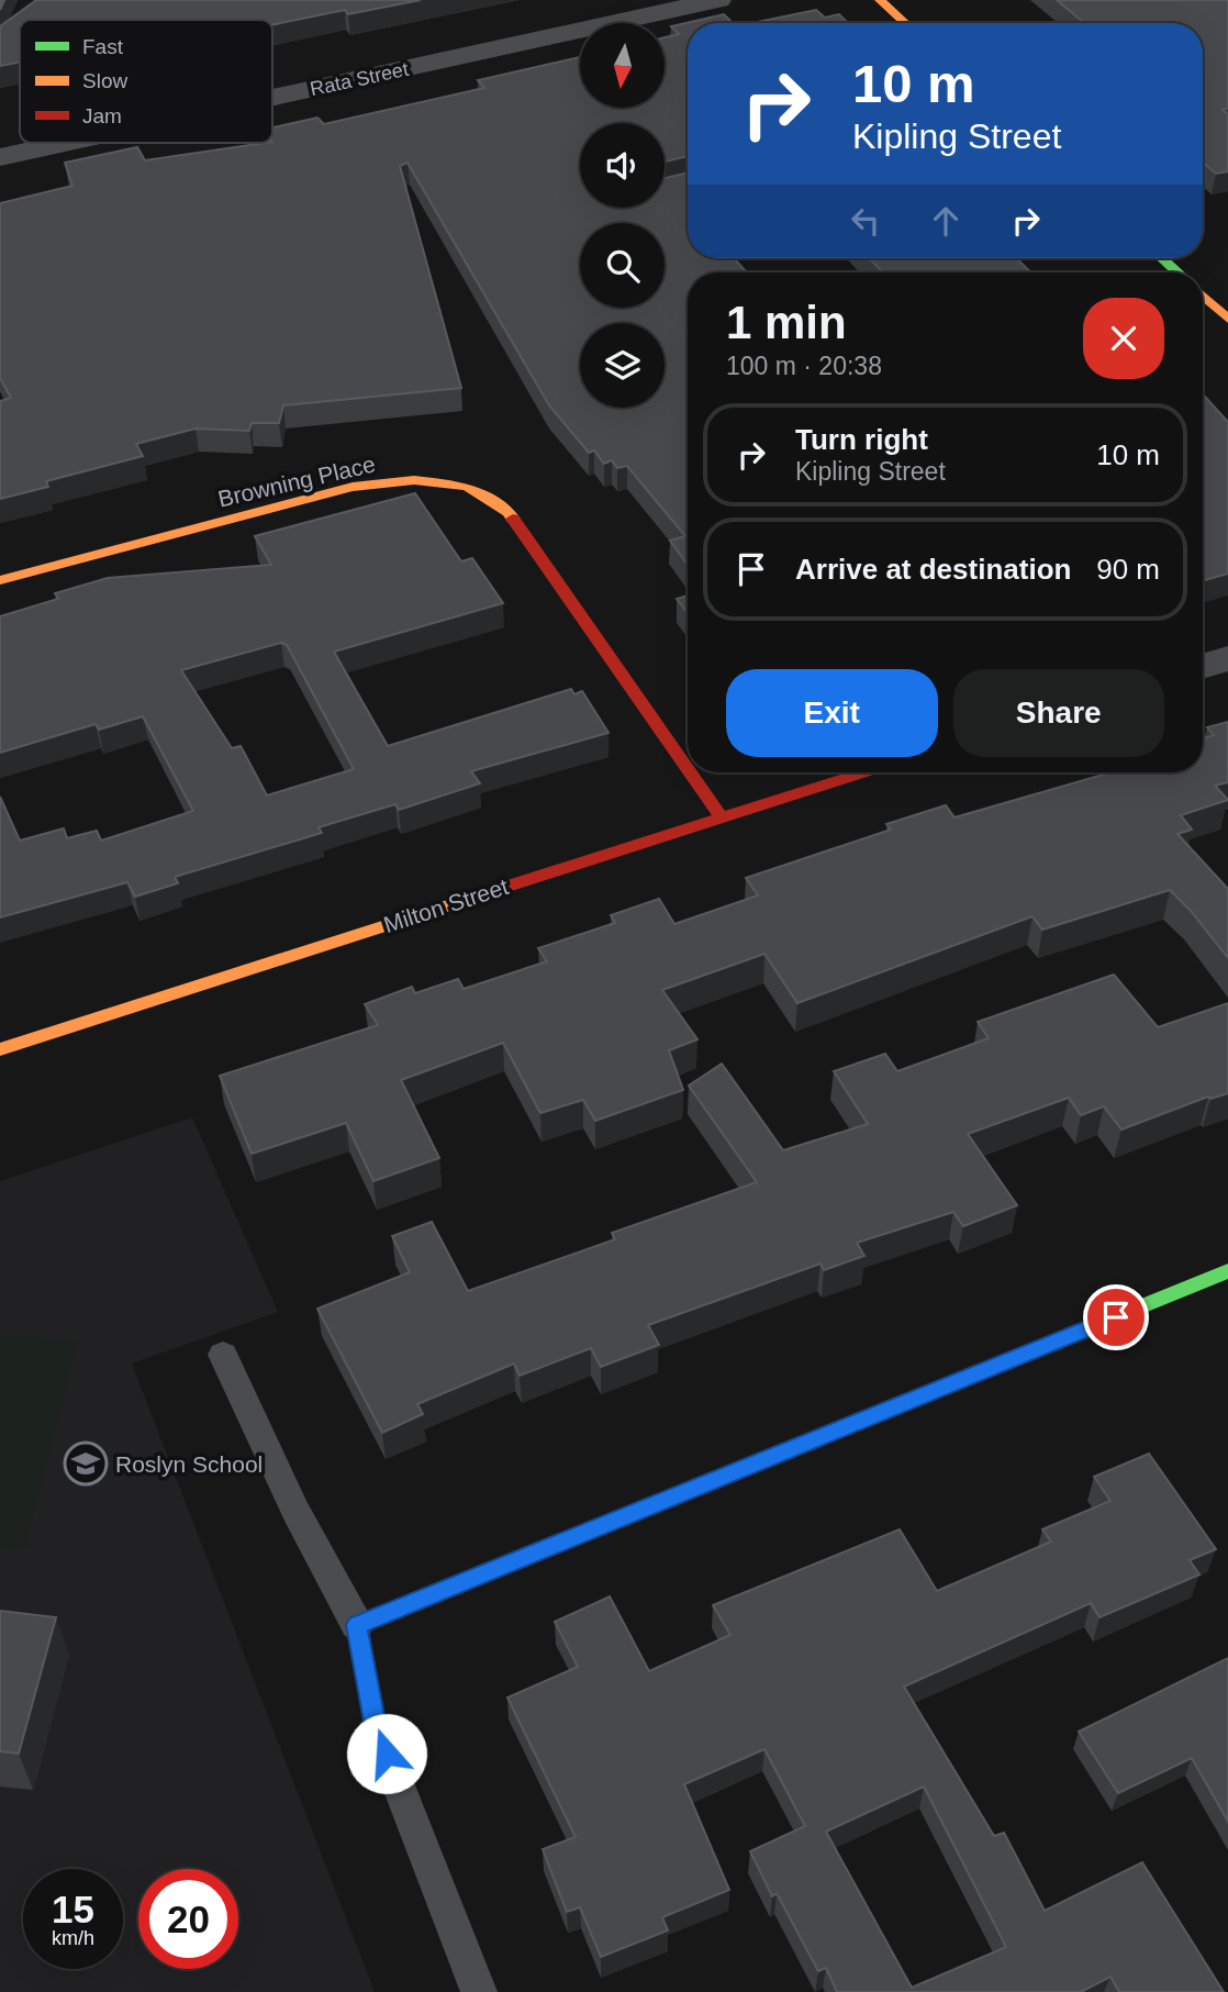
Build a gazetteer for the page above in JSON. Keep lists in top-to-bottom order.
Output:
{
  "streets": {
    "street": ["Rata Street", "Browning Place", "Milton Street"]
  },
  "crossings": [
    ["Browning Place", "Milton Street"]
  ],
  "places": {
    "school or university": ["Roslyn School"]
  },
  "legend": ["Fast", "Slow", "Jam"],
  "north": "bottom",
  "page": {
    "turn": ["10 m", "Kipling Street"],
    "heading": ["1 min", "100 m · 20:38"],
    "list": [
      {
        "name": "Turn right",
        "note": "Kipling Street",
        "value": "10 m"
      },
      {
        "name": "Arrive at destination",
        "value": "90 m"
      }
    ],
    "buttons": ["Exit", "Share"],
    "speed": "15 km/h",
    "limit": "20"
  }
}
